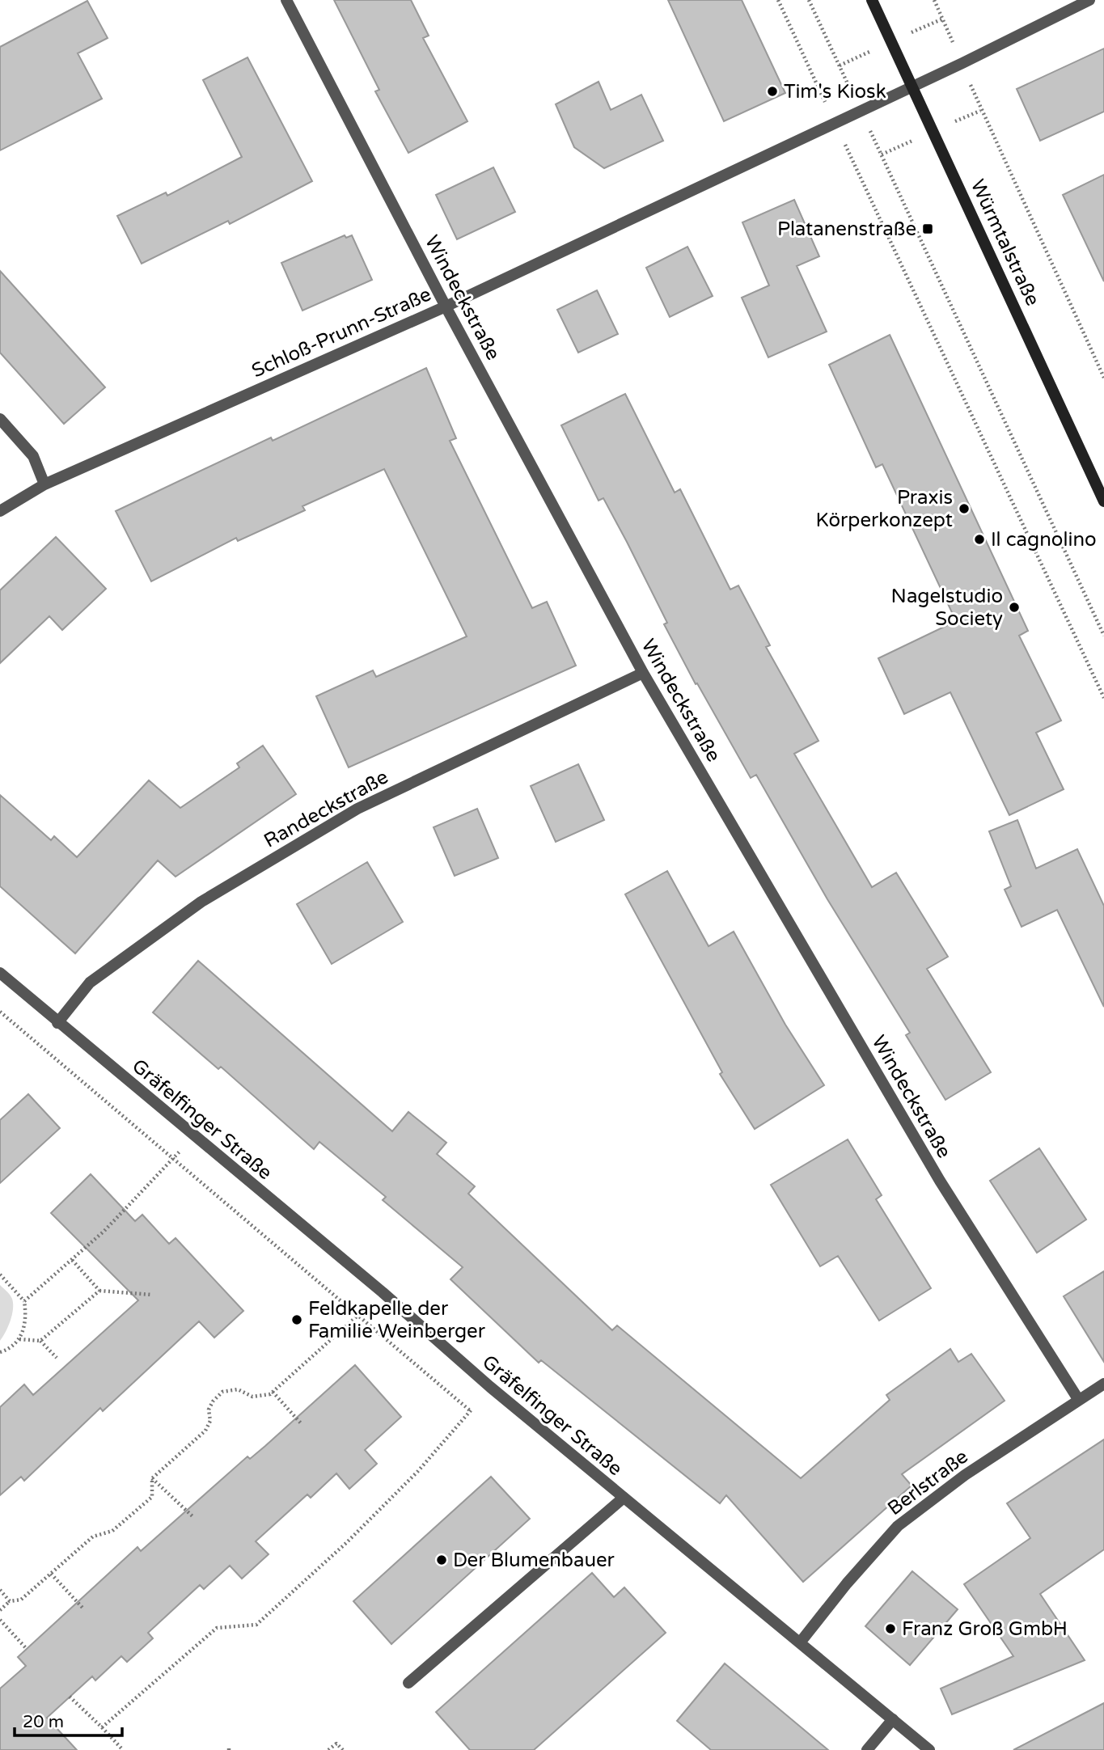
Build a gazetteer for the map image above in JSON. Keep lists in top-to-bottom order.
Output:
{
  "streets": {
    "main road": ["Würmtalstraße"],
    "street": [
      "Windeckstraße",
      "Schloß-Prunn-Straße",
      "Randeckstraße",
      "Gräfelfinger Straße",
      "Berlstraße"
    ]
  },
  "crossings": [
    ["Würmtalstraße", "Schloß-Prunn-Straße"],
    ["Windeckstraße", "Schloß-Prunn-Straße"],
    ["Windeckstraße", "Randeckstraße"],
    ["Windeckstraße", "Berlstraße"],
    ["Randeckstraße", "Gräfelfinger Straße"],
    ["Gräfelfinger Straße", "Berlstraße"]
  ],
  "places": {
    "other": [
      "Tim's Kiosk",
      "Praxis Körperkonzept",
      "Il cagnolino",
      "Nagelstudio Society",
      "Feldkapelle der Familie Weinberger",
      "Der Blumenbauer",
      "Franz Groß GmbH"
    ],
    "transit": ["Platanenstraße"]
  },
  "scale_bar": "20 m"
}
